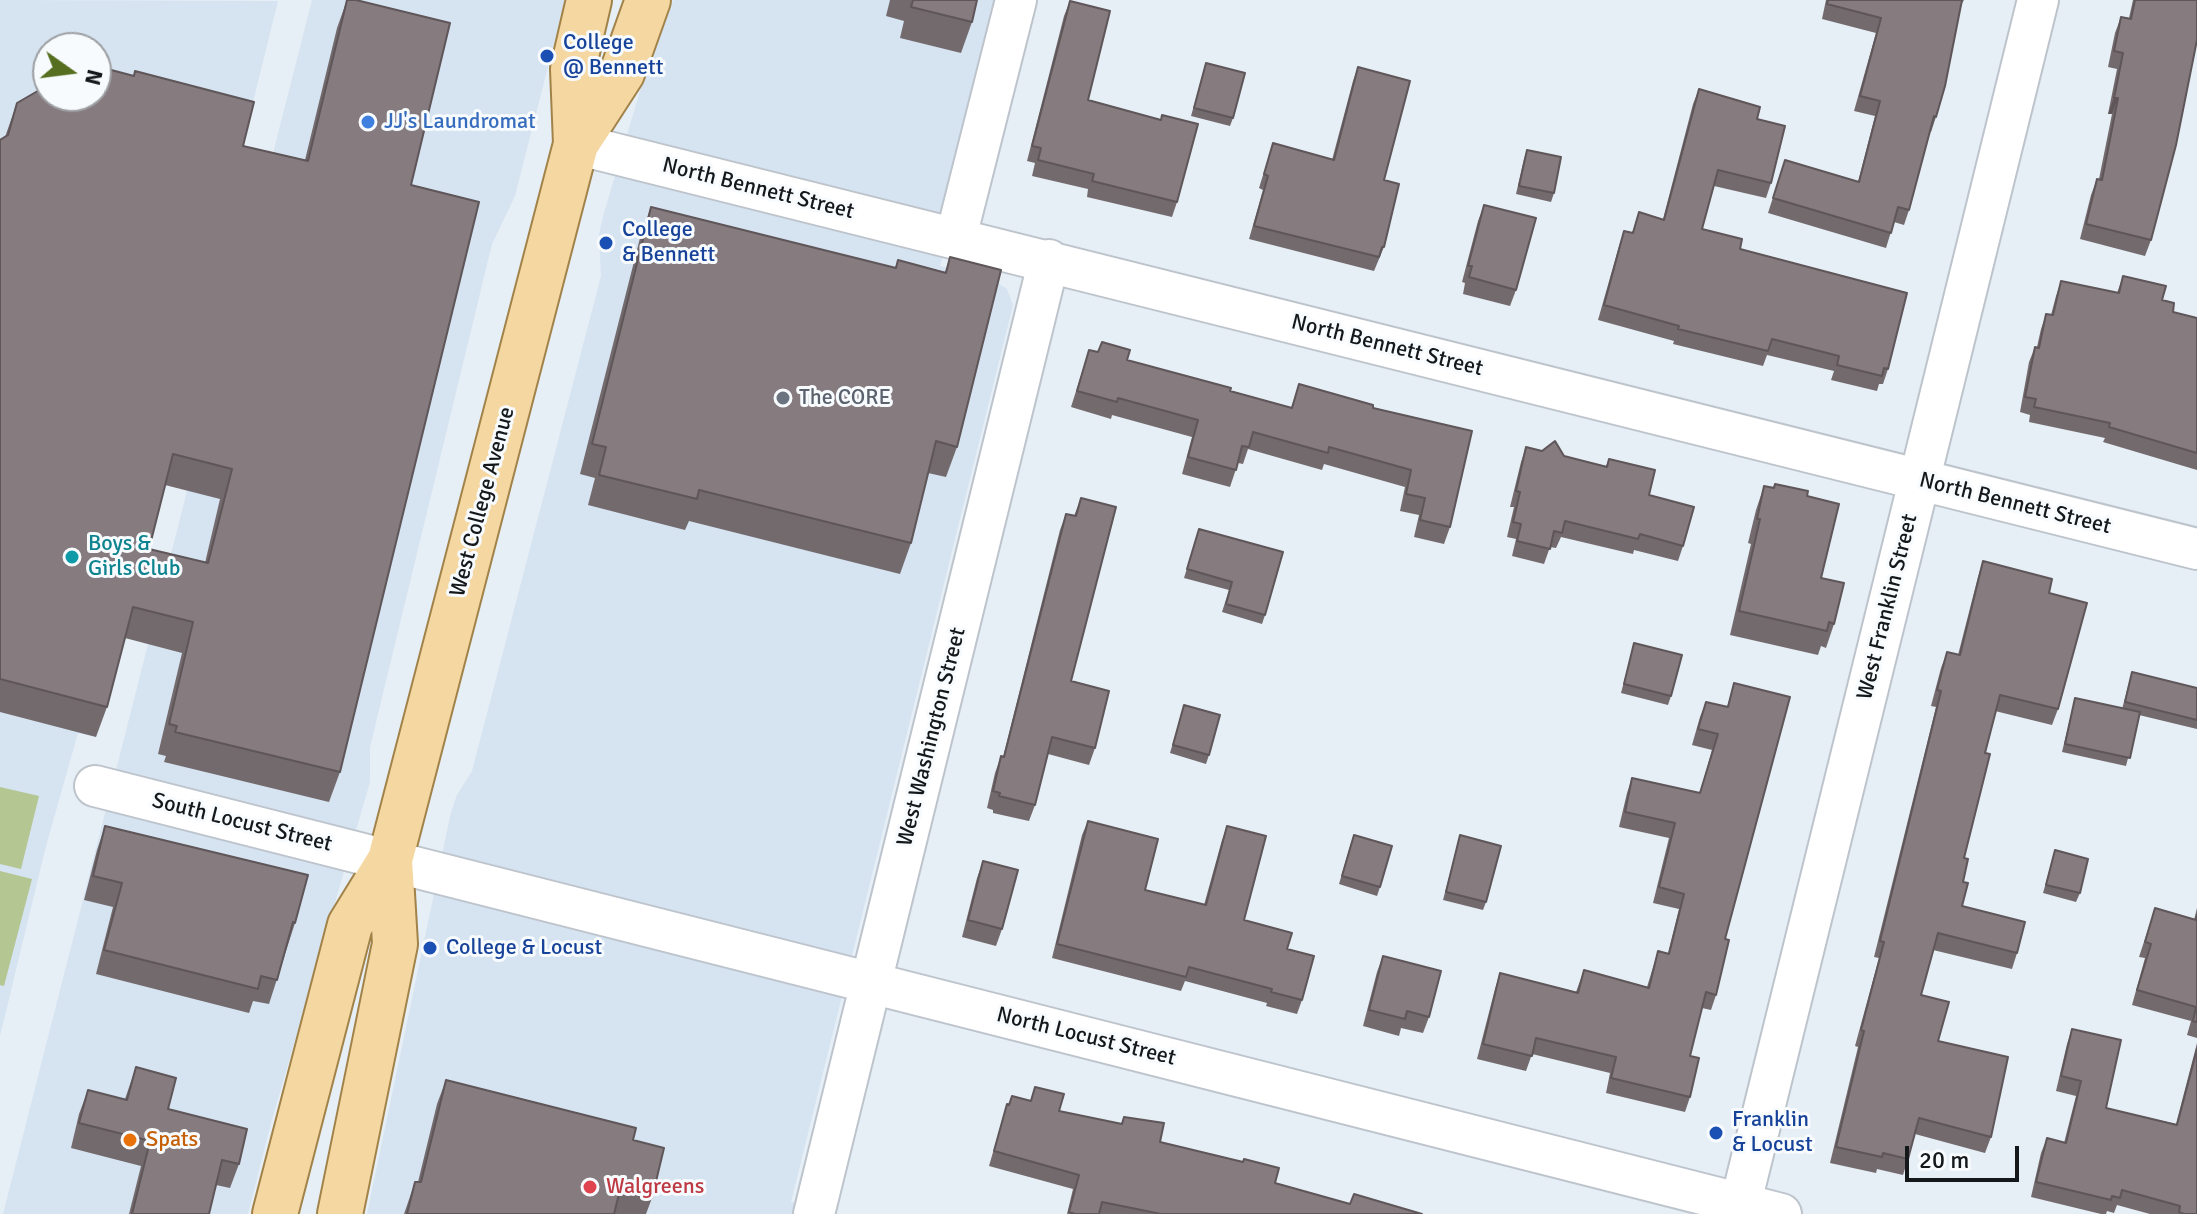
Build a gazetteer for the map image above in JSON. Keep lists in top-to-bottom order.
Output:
{
  "streets": {
    "main road": ["West College Avenue"],
    "street": [
      "North Bennett Street",
      "West Franklin Street",
      "West Washington Street",
      "South Locust Street",
      "North Locust Street"
    ]
  },
  "crossings": [
    ["North Bennett Street", "West College Avenue"],
    ["North Bennett Street", "West Franklin Street"],
    ["North Bennett Street", "West Washington Street"],
    ["West College Avenue", "South Locust Street"],
    ["West College Avenue", "North Locust Street"],
    ["West Franklin Street", "North Locust Street"],
    ["West Washington Street", "North Locust Street"],
    ["South Locust Street", "North Locust Street"]
  ],
  "places": [
    "College @ Bennett",
    "JJ's Laundromat",
    "College & Bennett",
    "The CORE",
    "Boys & Girls Club",
    "College & Locust",
    "Franklin & Locust",
    "Spats",
    "Walgreens"
  ],
  "scale_bar": "20 m",
  "north": "right"
}
